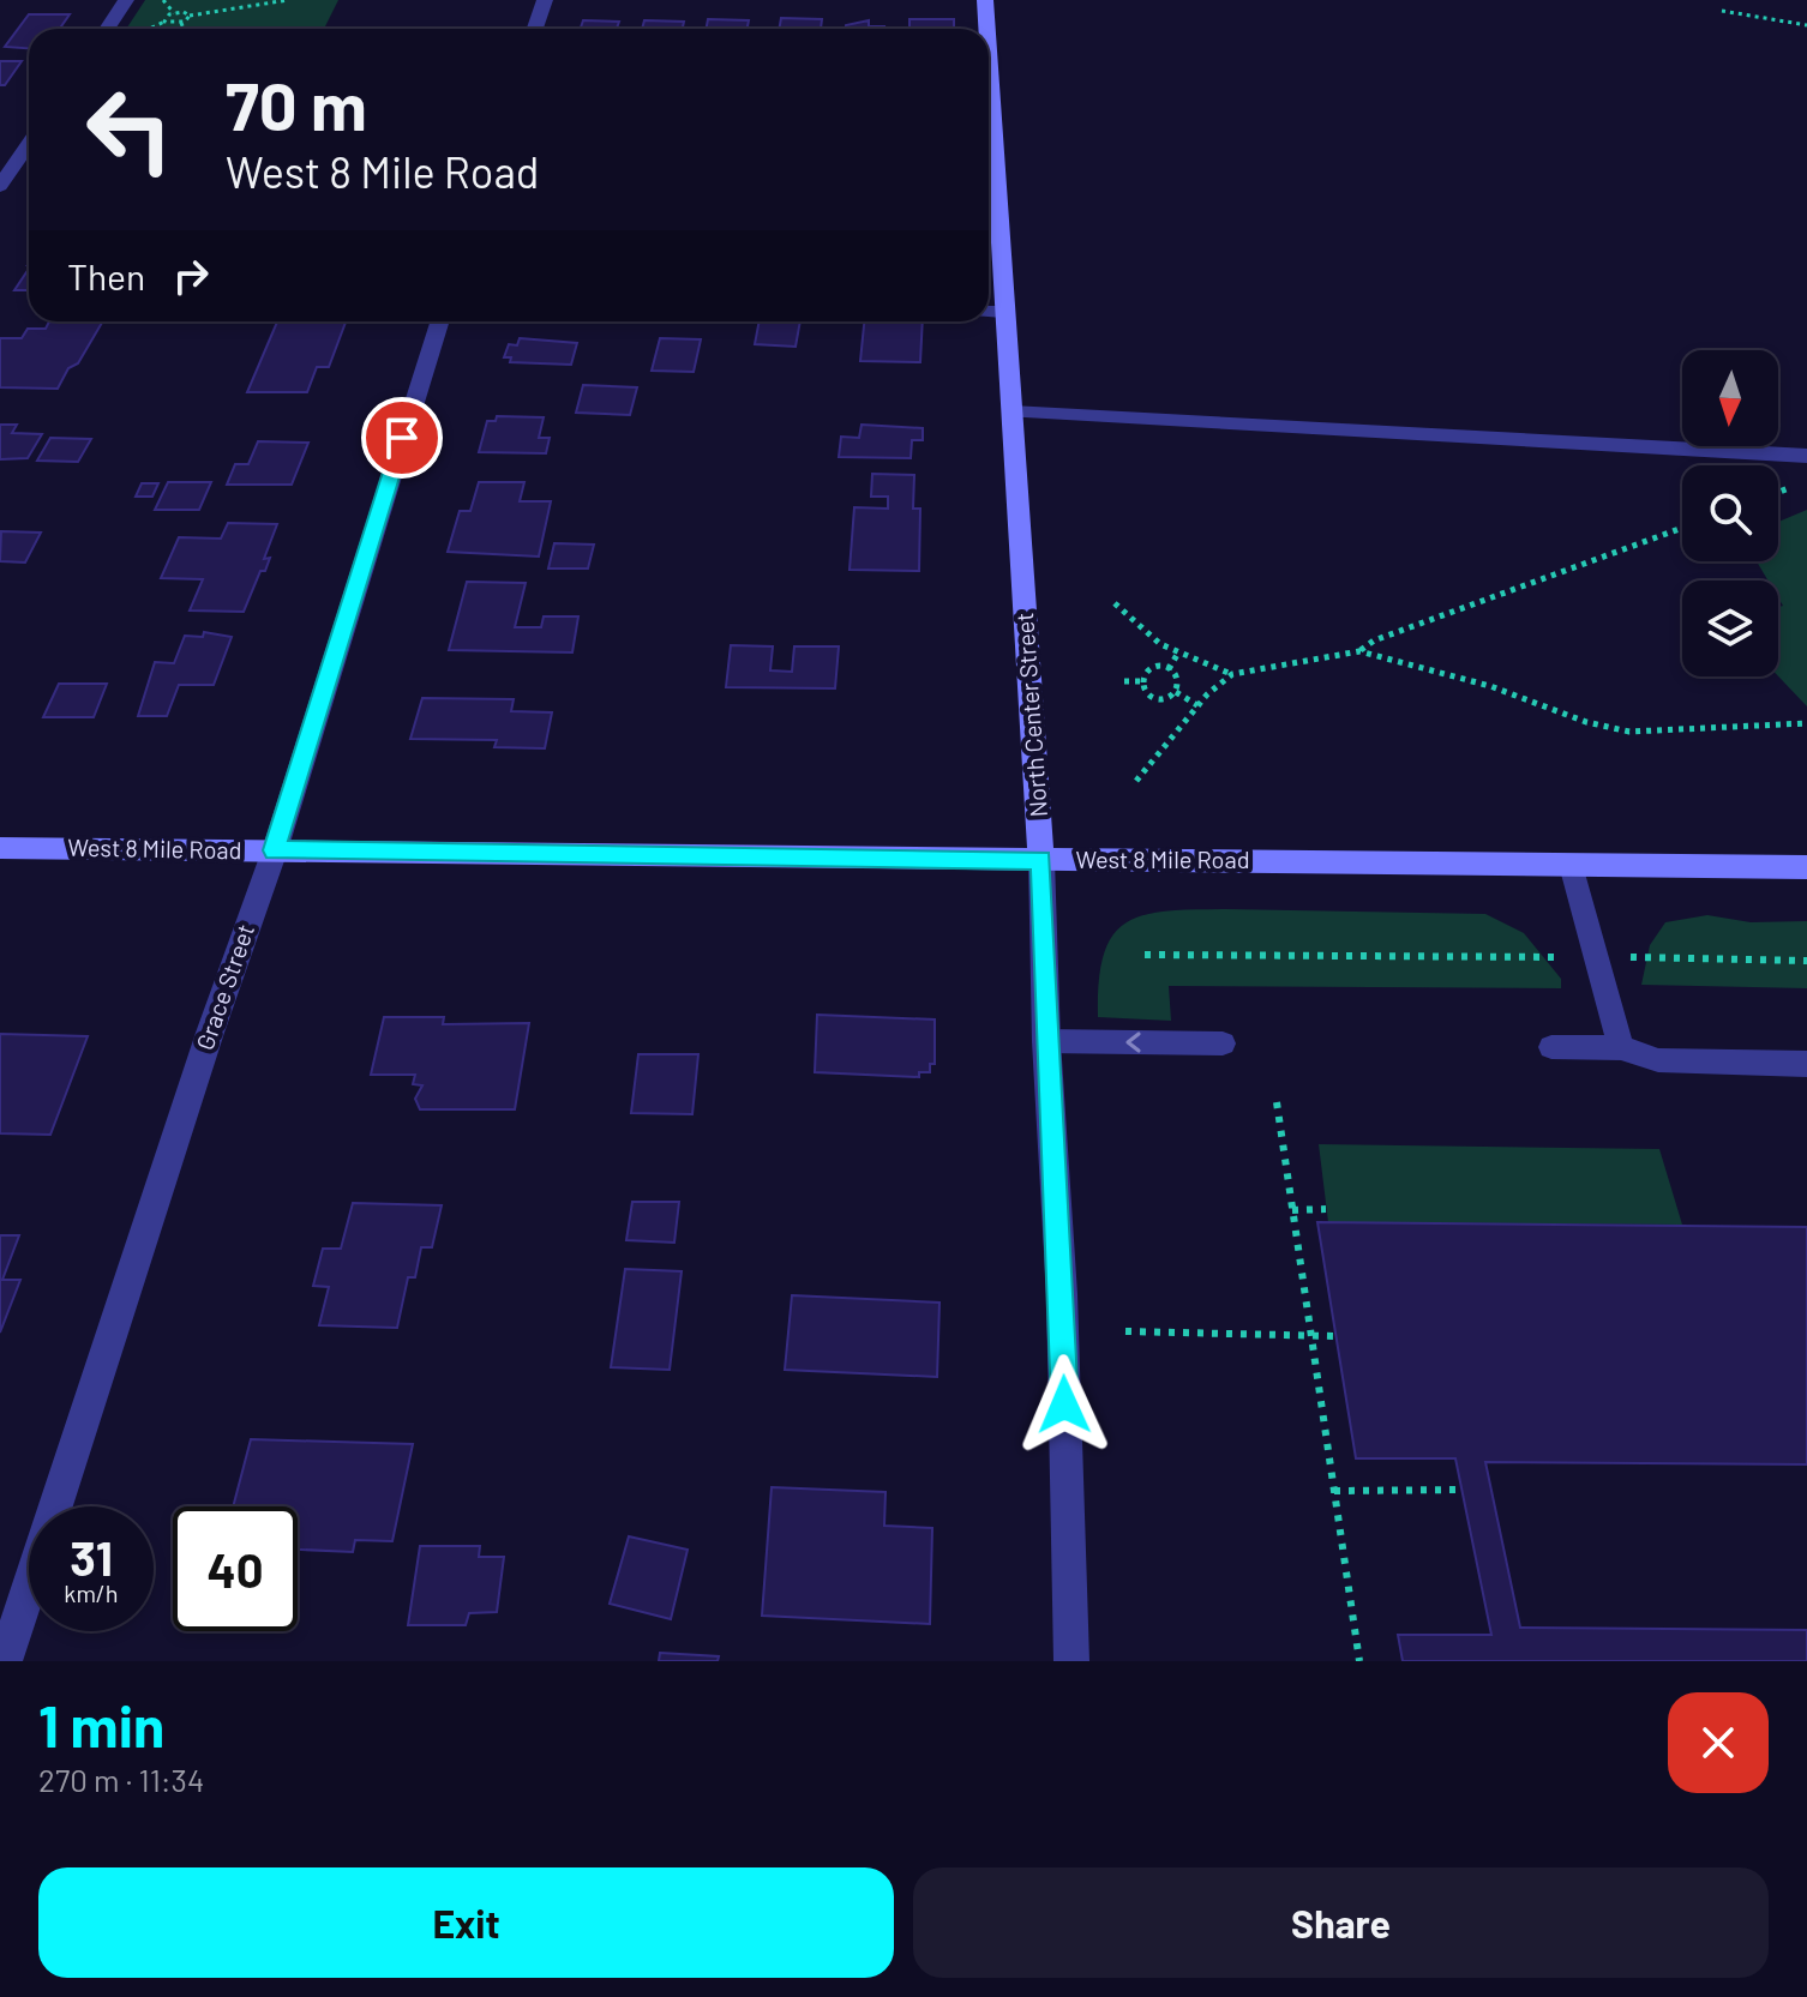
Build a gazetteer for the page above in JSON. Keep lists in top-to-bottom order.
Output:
{
  "streets": {
    "main road": ["North Center Street", "West 8 Mile Road"],
    "street": ["Grace Street"]
  },
  "crossings": [
    ["North Center Street", "West 8 Mile Road"],
    ["West 8 Mile Road", "Grace Street"]
  ],
  "north": "bottom",
  "page": {
    "turn": ["70 m", "West 8 Mile Road"],
    "then": "Then",
    "speed": "31 km/h",
    "limit": "40",
    "heading": ["1 min", "270 m · 11:34"],
    "buttons": ["Exit", "Share"]
  }
}
